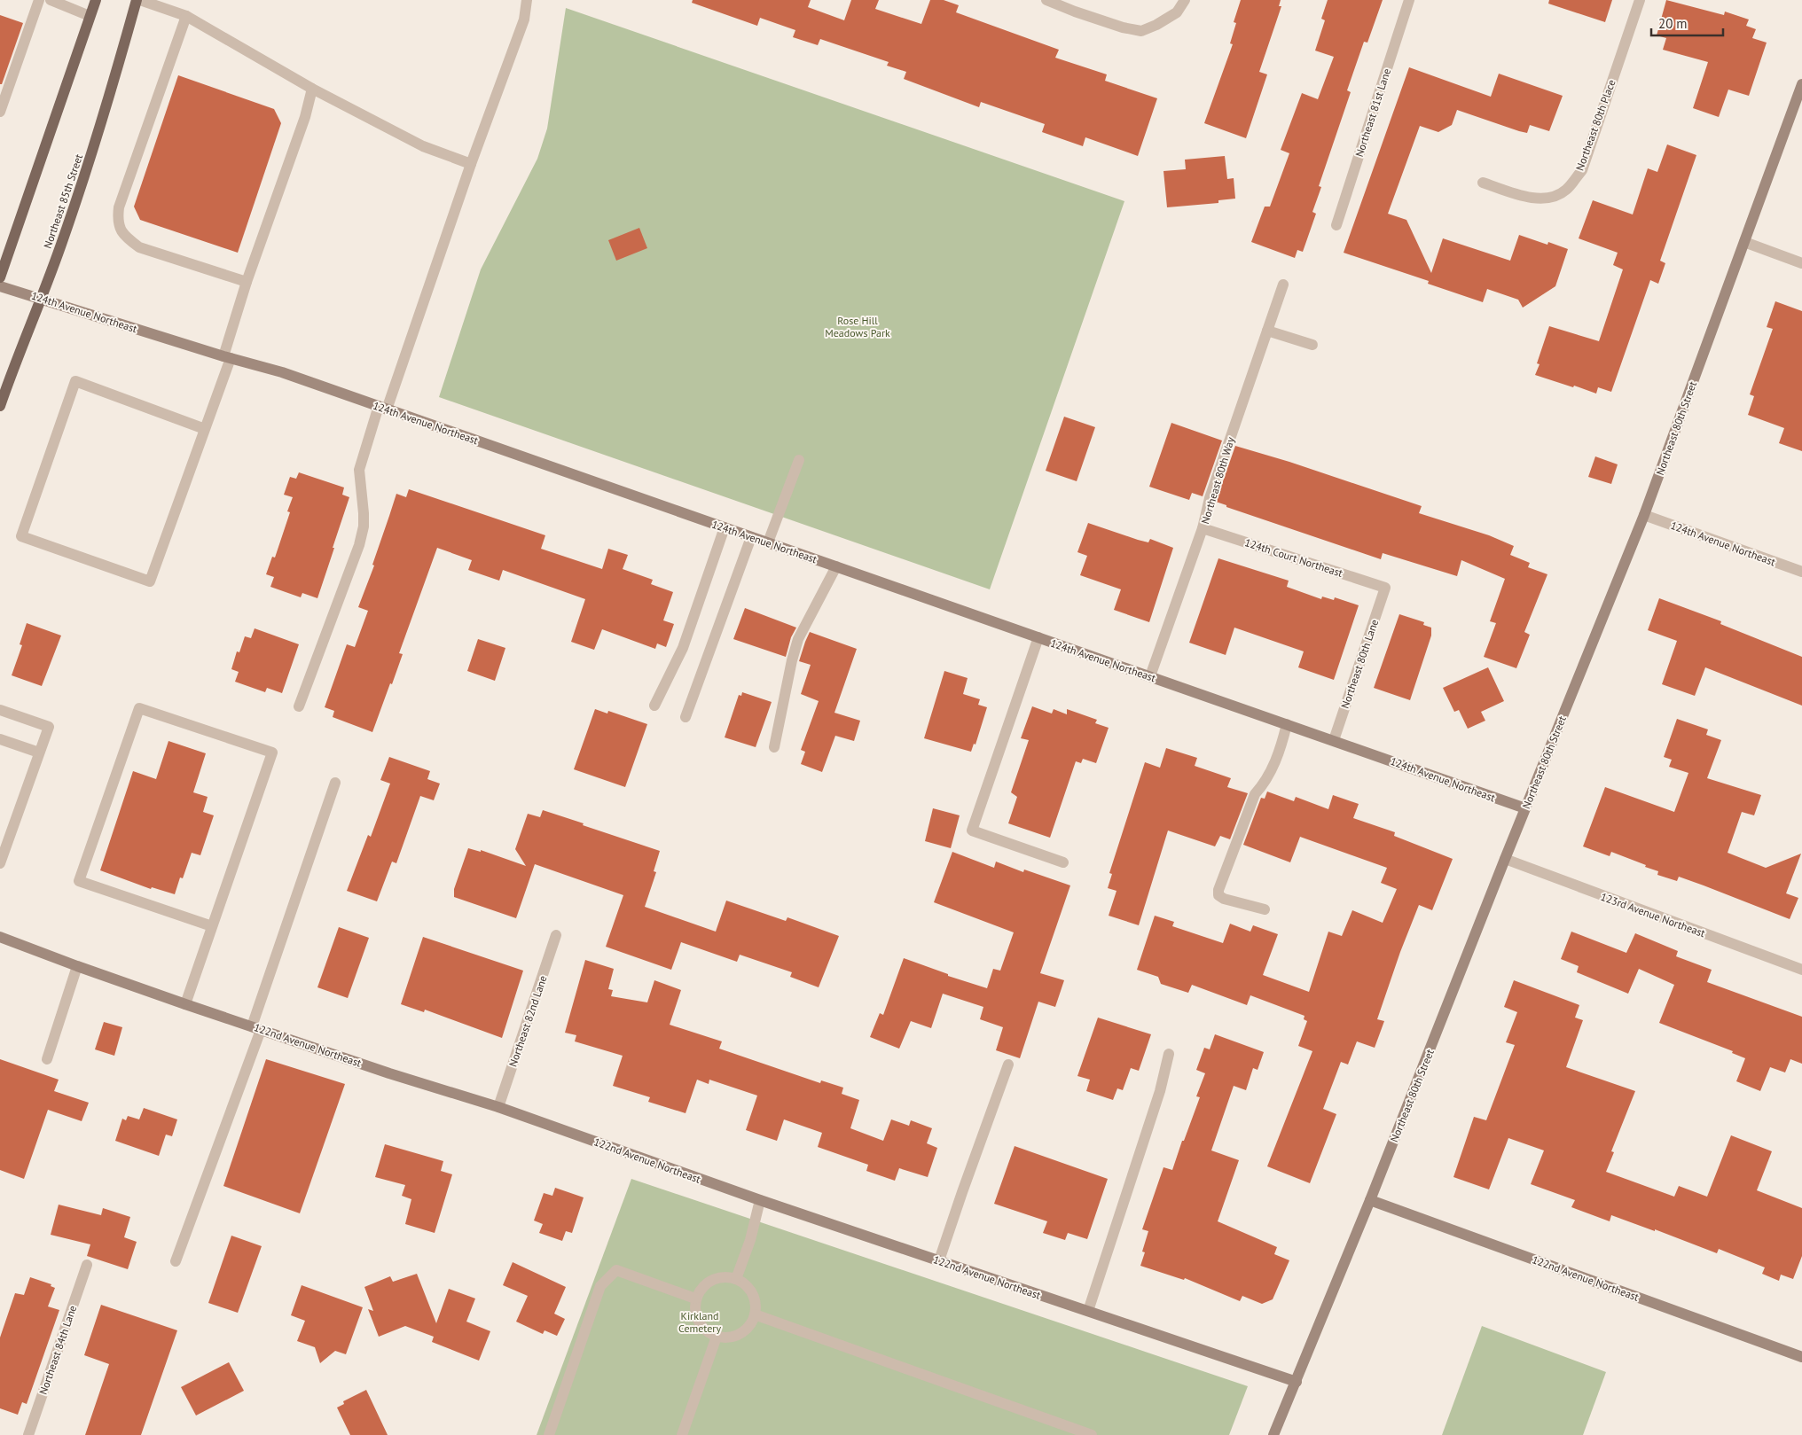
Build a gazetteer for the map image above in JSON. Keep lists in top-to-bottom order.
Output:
{
  "streets": {
    "main road": ["Northeast 85th Street"],
    "street": [
      "Northeast 81st Lane",
      "Northeast 80th Place",
      "124th Avenue Northeast",
      "Northeast 80th Street",
      "Northeast 80th Way",
      "124th Court Northeast",
      "Northeast 80th Lane",
      "123rd Avenue Northeast",
      "Northeast 82nd Lane",
      "122nd Avenue Northeast",
      "Northeast 84th Lane"
    ]
  },
  "crossings": [
    ["Northeast 85th Street", "124th Avenue Northeast"],
    ["124th Avenue Northeast", "Northeast 80th Street"],
    ["124th Avenue Northeast", "Northeast 80th Way"],
    ["124th Avenue Northeast", "Northeast 80th Lane"],
    ["Northeast 80th Street", "123rd Avenue Northeast"],
    ["Northeast 80th Street", "122nd Avenue Northeast"],
    ["Northeast 80th Way", "124th Court Northeast"],
    ["124th Court Northeast", "Northeast 80th Lane"],
    ["Northeast 82nd Lane", "122nd Avenue Northeast"]
  ],
  "parks": ["Rose Hill Meadows Park", "Kirkland Cemetery"],
  "scale_bar": "20 m"
}
